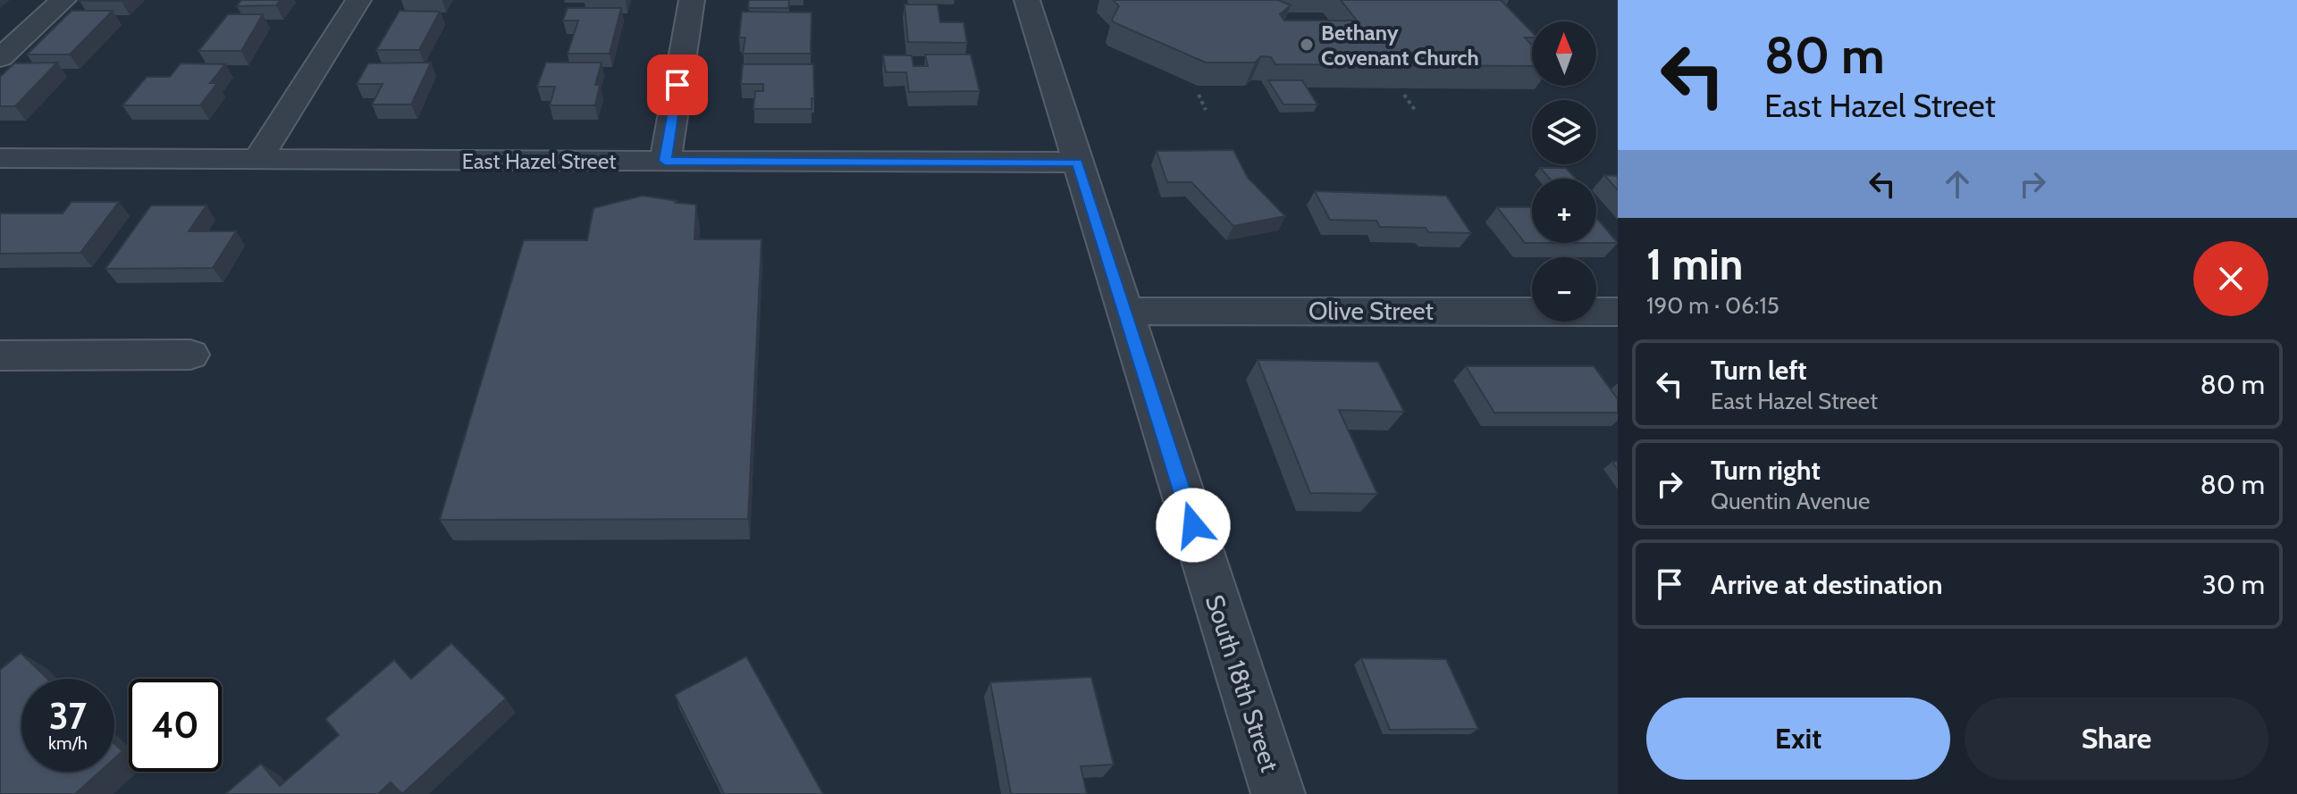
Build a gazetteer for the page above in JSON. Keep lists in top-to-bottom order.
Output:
{
  "streets": {
    "street": ["East Hazel Street", "Olive Street", "South 18th Street"]
  },
  "crossings": [
    ["East Hazel Street", "South 18th Street"],
    ["Olive Street", "South 18th Street"]
  ],
  "places": ["Bethany Covenant Church"],
  "north": "top",
  "page": {
    "turn": ["80 m", "East Hazel Street"],
    "map_buttons": ["+", "−"],
    "heading": ["1 min", "190 m · 06:15"],
    "list": [
      {
        "name": "Turn left",
        "note": "East Hazel Street",
        "value": "80 m"
      },
      {
        "name": "Turn right",
        "note": "Quentin Avenue",
        "value": "80 m"
      },
      {
        "name": "Arrive at destination",
        "value": "30 m"
      }
    ],
    "speed": "37 km/h",
    "limit": "40",
    "buttons": ["Exit", "Share"]
  }
}
